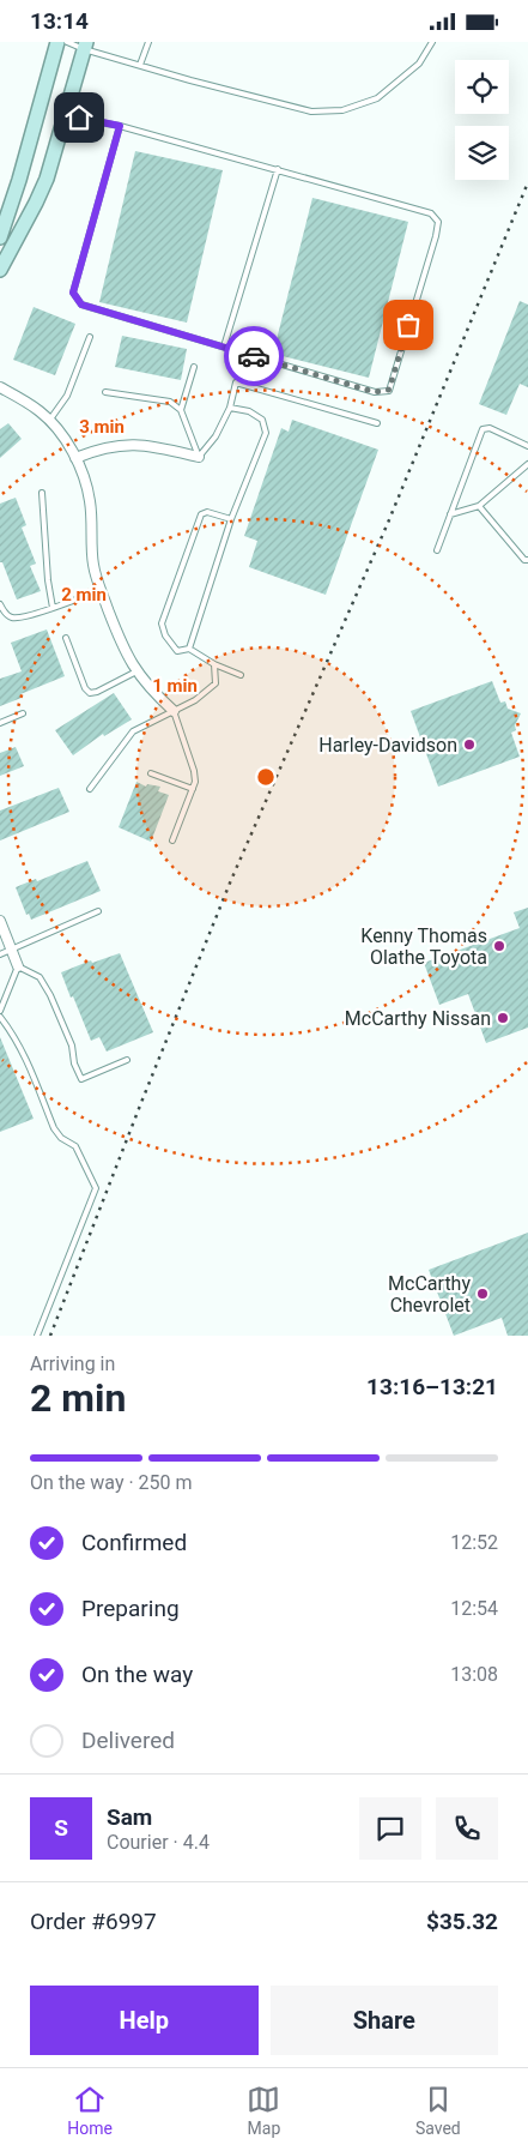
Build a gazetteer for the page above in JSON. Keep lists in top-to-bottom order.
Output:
{
  "places": [
    "Harley-Davidson",
    "Kenny Thomas Olathe Toyota",
    "McCarthy Nissan",
    "McCarthy Chevrolet"
  ],
  "page": {
    "status": "13:14",
    "heading": ["2 min", "Arriving in", "13:16–13:21"],
    "panel": [
      "Sam",
      "Courier · 4.4",
      "Order #6997",
      "$35.32"
    ],
    "bar": "On the way · 250 m",
    "list": [
      ["Confirmed", "12:52"],
      ["Preparing", "12:54"],
      ["On the way", "13:08"],
      "Delivered"
    ],
    "round": "S",
    "buttons": ["Help", "Share"],
    "tabs": ["Home", "Map", "Saved"]
  },
  "rings": ["3 min", "2 min", "1 min"]
}
